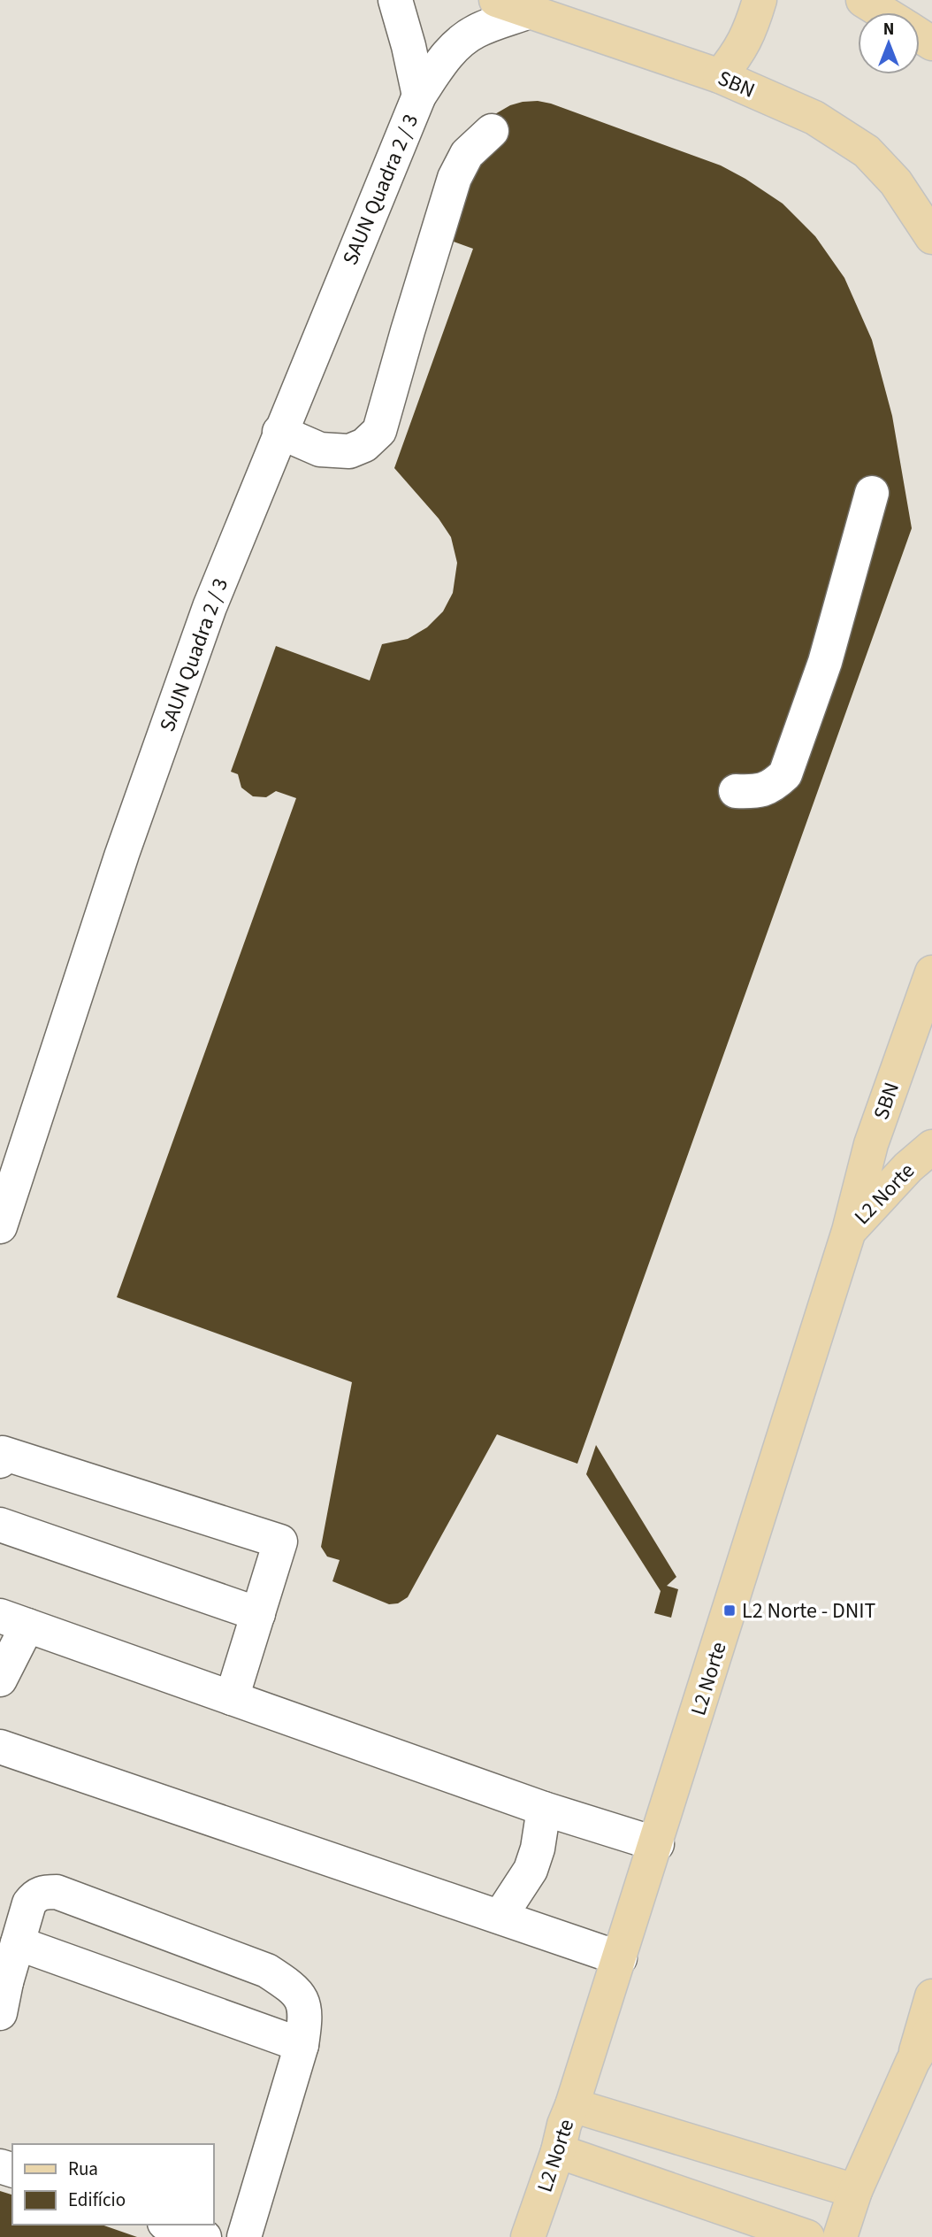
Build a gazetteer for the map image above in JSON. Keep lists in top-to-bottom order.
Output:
{
  "streets": {
    "main road": ["SBN", "L2 Norte"],
    "street": ["SAUN Quadra 2 / 3"]
  },
  "crossings": [
    ["SBN", "SAUN Quadra 2 / 3"],
    ["SBN", "L2 Norte"]
  ],
  "places": {
    "transit": ["L2 Norte - DNIT"]
  },
  "legend": ["Rua", "Edifício"],
  "north": "top"
}
